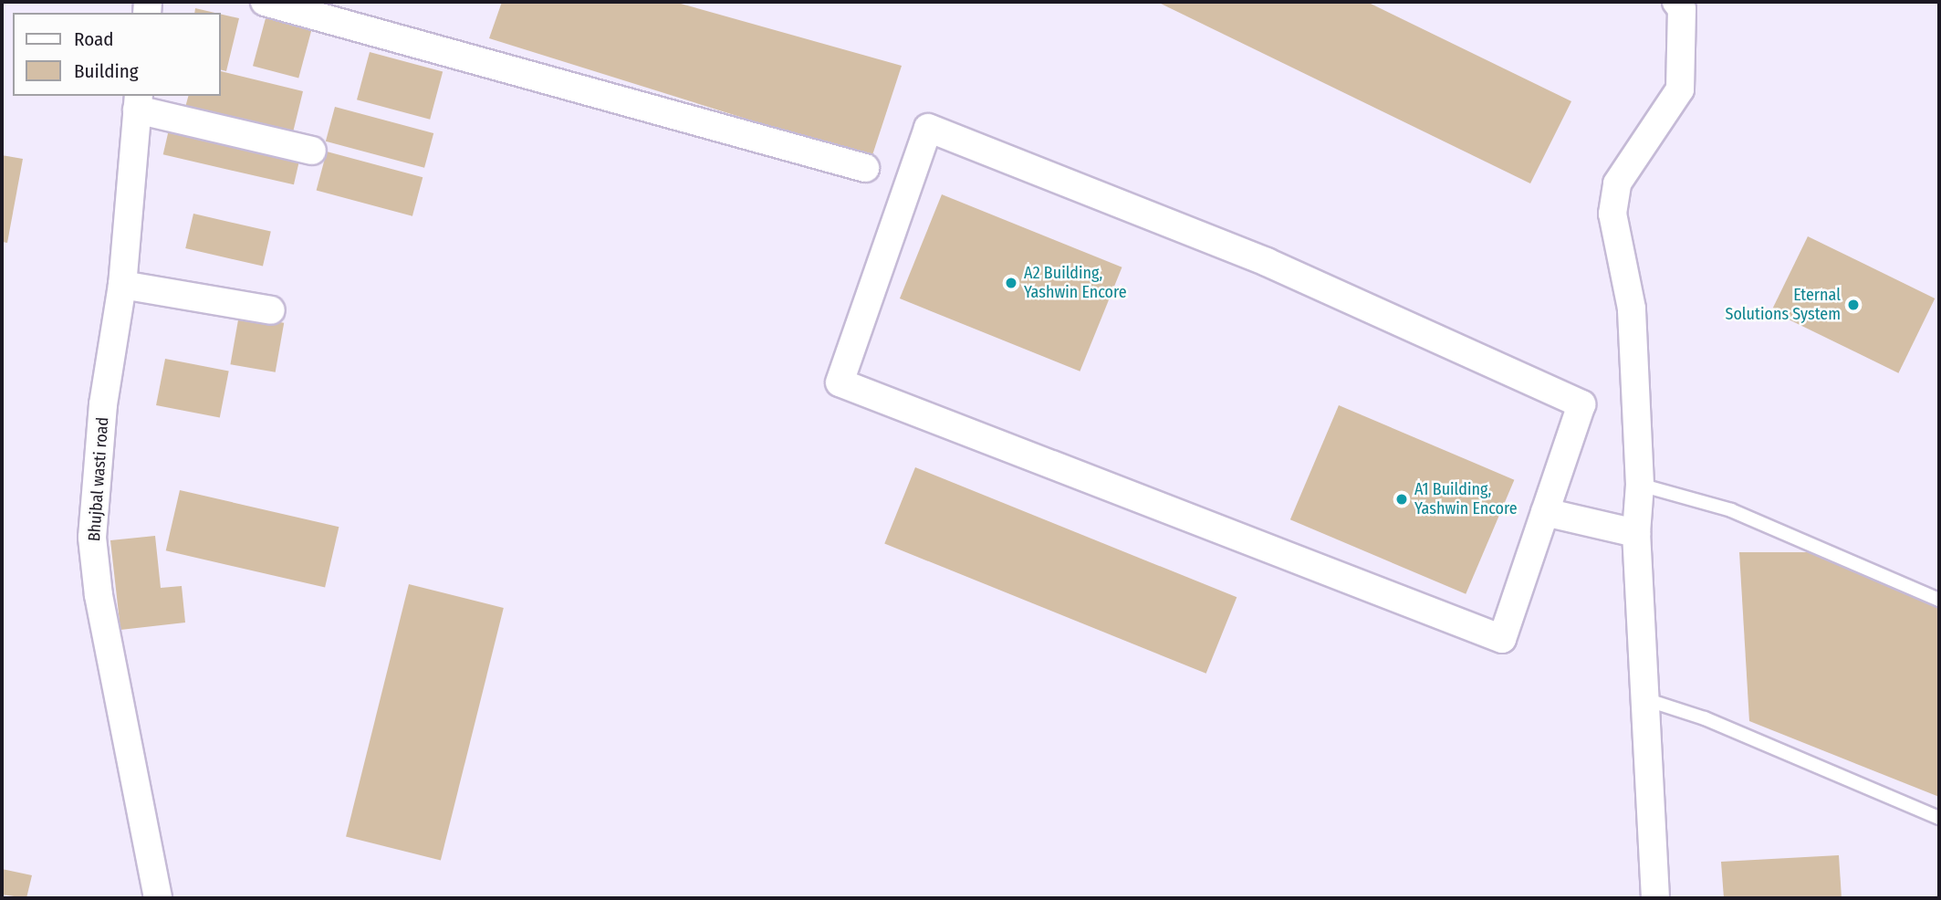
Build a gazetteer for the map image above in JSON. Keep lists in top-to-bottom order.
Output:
{
  "streets": {
    "street": ["Bhujbal wasti road"]
  },
  "places": ["A2 Building, Yashwin Encore", "Eternal Solutions System", "A1 Building, Yashwin Encore"],
  "legend": ["Road", "Building"]
}
